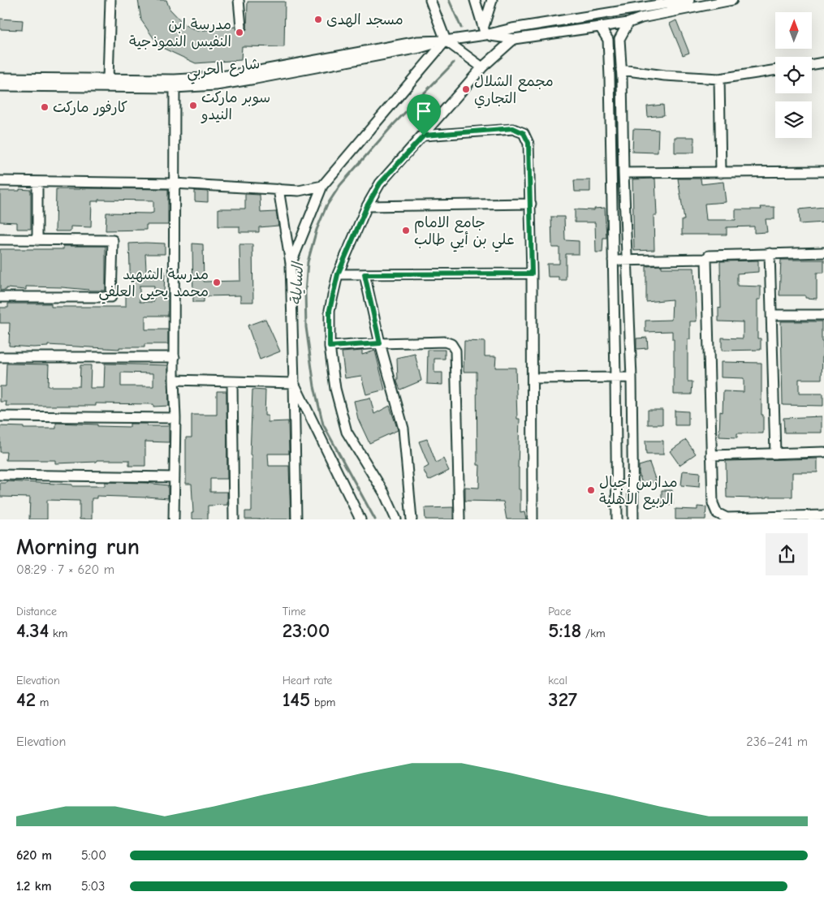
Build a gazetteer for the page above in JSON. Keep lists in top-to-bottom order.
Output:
{
  "streets": {
    "street": ["شارع الحربي"]
  },
  "water": ["السايلة"],
  "places": [
    "مسجد الهدى",
    "مدرسة ابن النفيس النموذجية",
    "مجمع الشلال التجاري",
    "سوبر ماركت النيدو",
    "كارفور ماركت",
    "جامع الامام علي بن أيي طالب",
    "مدرسة الشهيد محمد يحيى العلفي",
    "مدارس أجيال الربيع الأهلية"
  ],
  "north": "top",
  "page": {
    "heading": ["Morning run", "08:29 · 7 × 620 m"],
    "stats": [
      ["Distance", "4.34 km"],
      ["Time", "23:00"],
      ["Pace", "5:18 /km"],
      ["Elevation", "42 m"],
      ["Heart rate", "145 bpm"],
      ["kcal", "327"]
    ],
    "chart": ["Elevation", "236–241 m"],
    "list": [
      {
        "name": "620 m",
        "note": "5:00"
      },
      {
        "name": "1.2 km",
        "note": "5:03"
      }
    ]
  }
}
